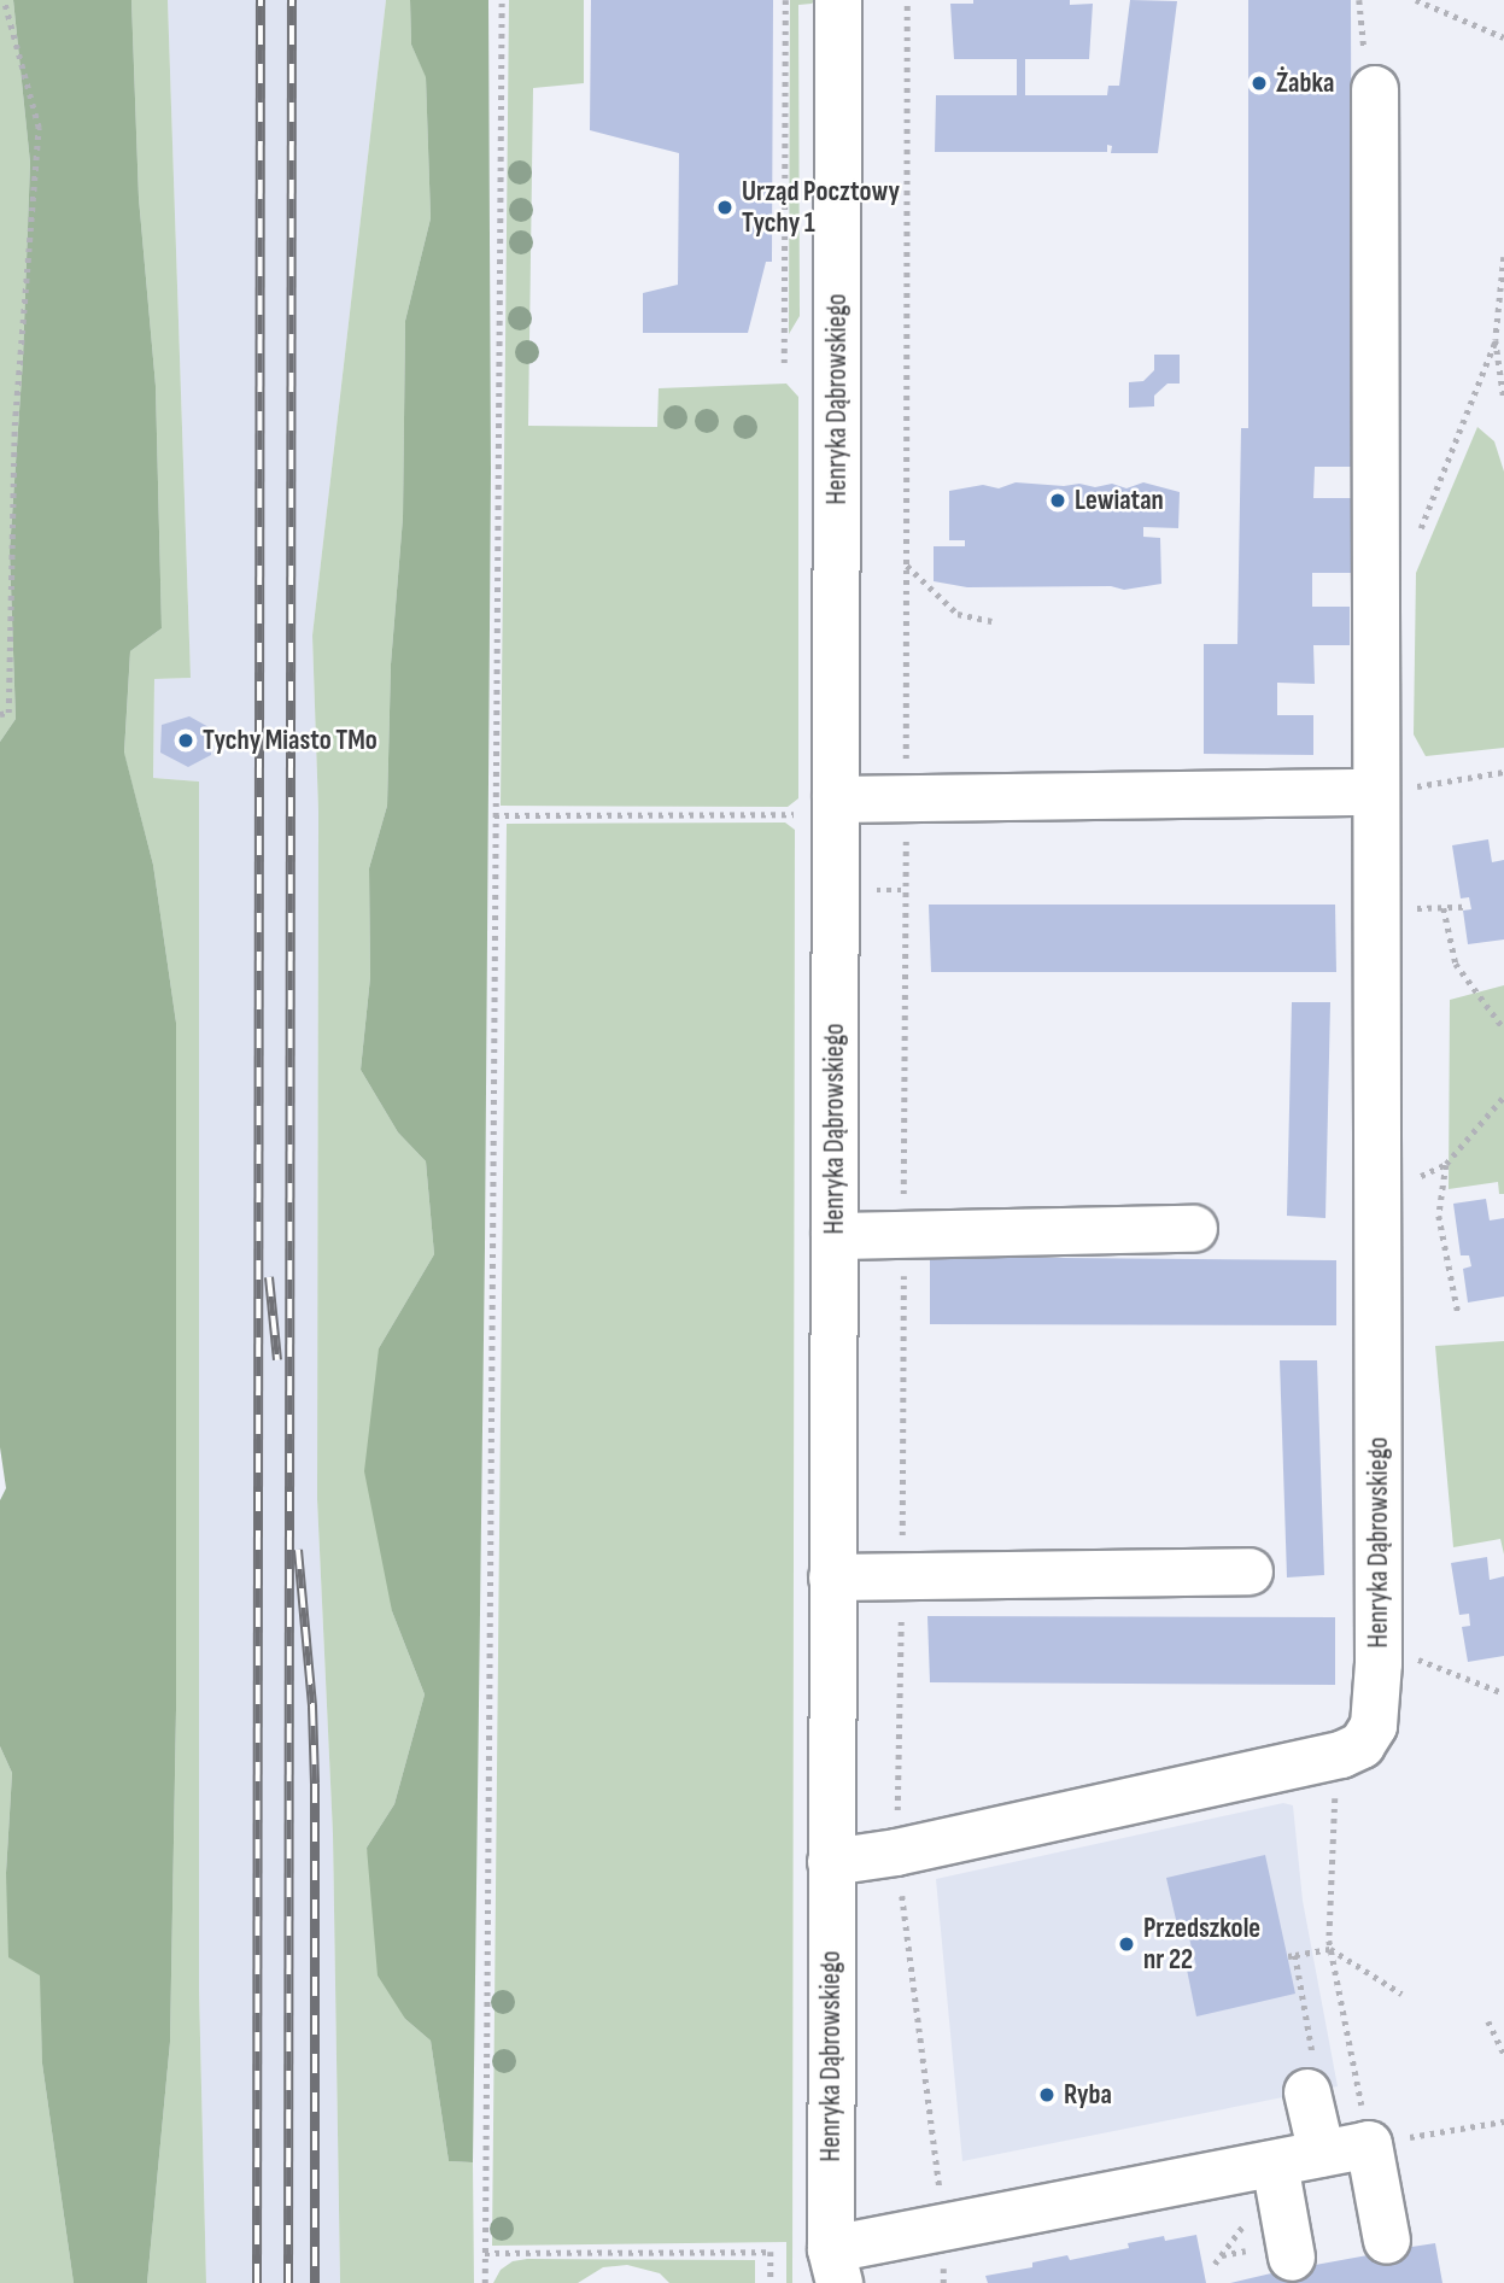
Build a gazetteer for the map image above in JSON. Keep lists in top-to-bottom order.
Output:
{
  "streets": {
    "street": ["Henryka Dąbrowskiego"]
  },
  "places": [
    "Żabka",
    "Urząd Pocztowy Tychy 1",
    "Lewiatan",
    "Tychy Miasto TMo",
    "Przedszkole nr 22",
    "Ryba"
  ]
}
